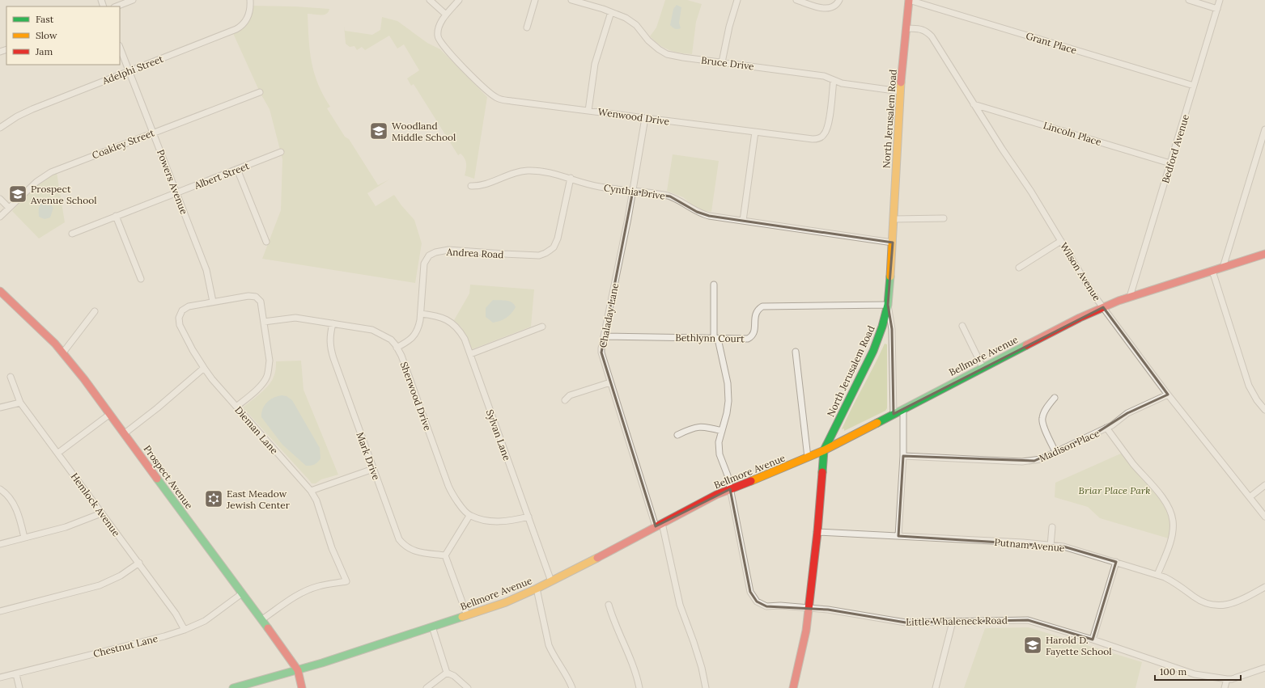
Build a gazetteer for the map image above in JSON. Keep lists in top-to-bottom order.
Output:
{
  "streets": {
    "main road": ["North Jerusalem Road", "Bellmore Avenue", "Prospect Avenue"],
    "street": [
      "Grant Place",
      "Bruce Drive",
      "Adelphi Street",
      "Wenwood Drive",
      "Lincoln Place",
      "Coakley Street",
      "Bedford Avenue",
      "Albert Street",
      "Powers Avenue",
      "Cynthia Drive",
      "Andrea Road",
      "Wilson Avenue",
      "Chaladay Lane",
      "Bethlynn Court",
      "Sherwood Drive",
      "Dieman Lane",
      "Sylvan Lane",
      "Madison Place",
      "Mark Drive",
      "Hemlock Avenue",
      "Putnam Avenue",
      "Little Whaleneck Road",
      "Chestnut Lane"
    ]
  },
  "crossings": [
    ["Grant Place", "North Jerusalem Road"],
    ["Grant Place", "Bedford Avenue"],
    ["Bruce Drive", "Wenwood Drive"],
    ["Bruce Drive", "North Jerusalem Road"],
    ["Adelphi Street", "Powers Avenue"],
    ["Wenwood Drive", "Chaladay Lane"],
    ["North Jerusalem Road", "Cynthia Drive"],
    ["North Jerusalem Road", "Wilson Avenue"],
    ["North Jerusalem Road", "Bethlynn Court"],
    ["North Jerusalem Road", "Bellmore Avenue"],
    ["North Jerusalem Road", "Putnam Avenue"],
    ["North Jerusalem Road", "Little Whaleneck Road"],
    ["Lincoln Place", "Bedford Avenue"],
    ["Lincoln Place", "Wilson Avenue"],
    ["Coakley Street", "Powers Avenue"],
    ["Bedford Avenue", "Bellmore Avenue"],
    ["Albert Street", "Powers Avenue"],
    ["Powers Avenue", "Dieman Lane"],
    ["Cynthia Drive", "Andrea Road"],
    ["Cynthia Drive", "Chaladay Lane"],
    ["Andrea Road", "Sherwood Drive"],
    ["Andrea Road", "Sylvan Lane"],
    ["Wilson Avenue", "Bellmore Avenue"],
    ["Wilson Avenue", "Madison Place"],
    ["Chaladay Lane", "Bethlynn Court"],
    ["Chaladay Lane", "Bellmore Avenue"],
    ["Bethlynn Court", "Little Whaleneck Road"],
    ["Bellmore Avenue", "Sylvan Lane"],
    ["Bellmore Avenue", "Prospect Avenue"],
    ["Bellmore Avenue", "Little Whaleneck Road"],
    ["Sherwood Drive", "Dieman Lane"],
    ["Sherwood Drive", "Mark Drive"],
    ["Dieman Lane", "Prospect Avenue"],
    ["Prospect Avenue", "Chestnut Lane"],
    ["Hemlock Avenue", "Chestnut Lane"]
  ],
  "parks": ["Briar Place Park"],
  "places": {
    "school or university": ["Woodland Middle School", "Prospect Avenue School", "Harold D. Fayette School"],
    "synagogue": ["East Meadow Jewish Center"]
  },
  "legend": ["Fast", "Slow", "Jam"],
  "scale_bar": "100 m"
}
